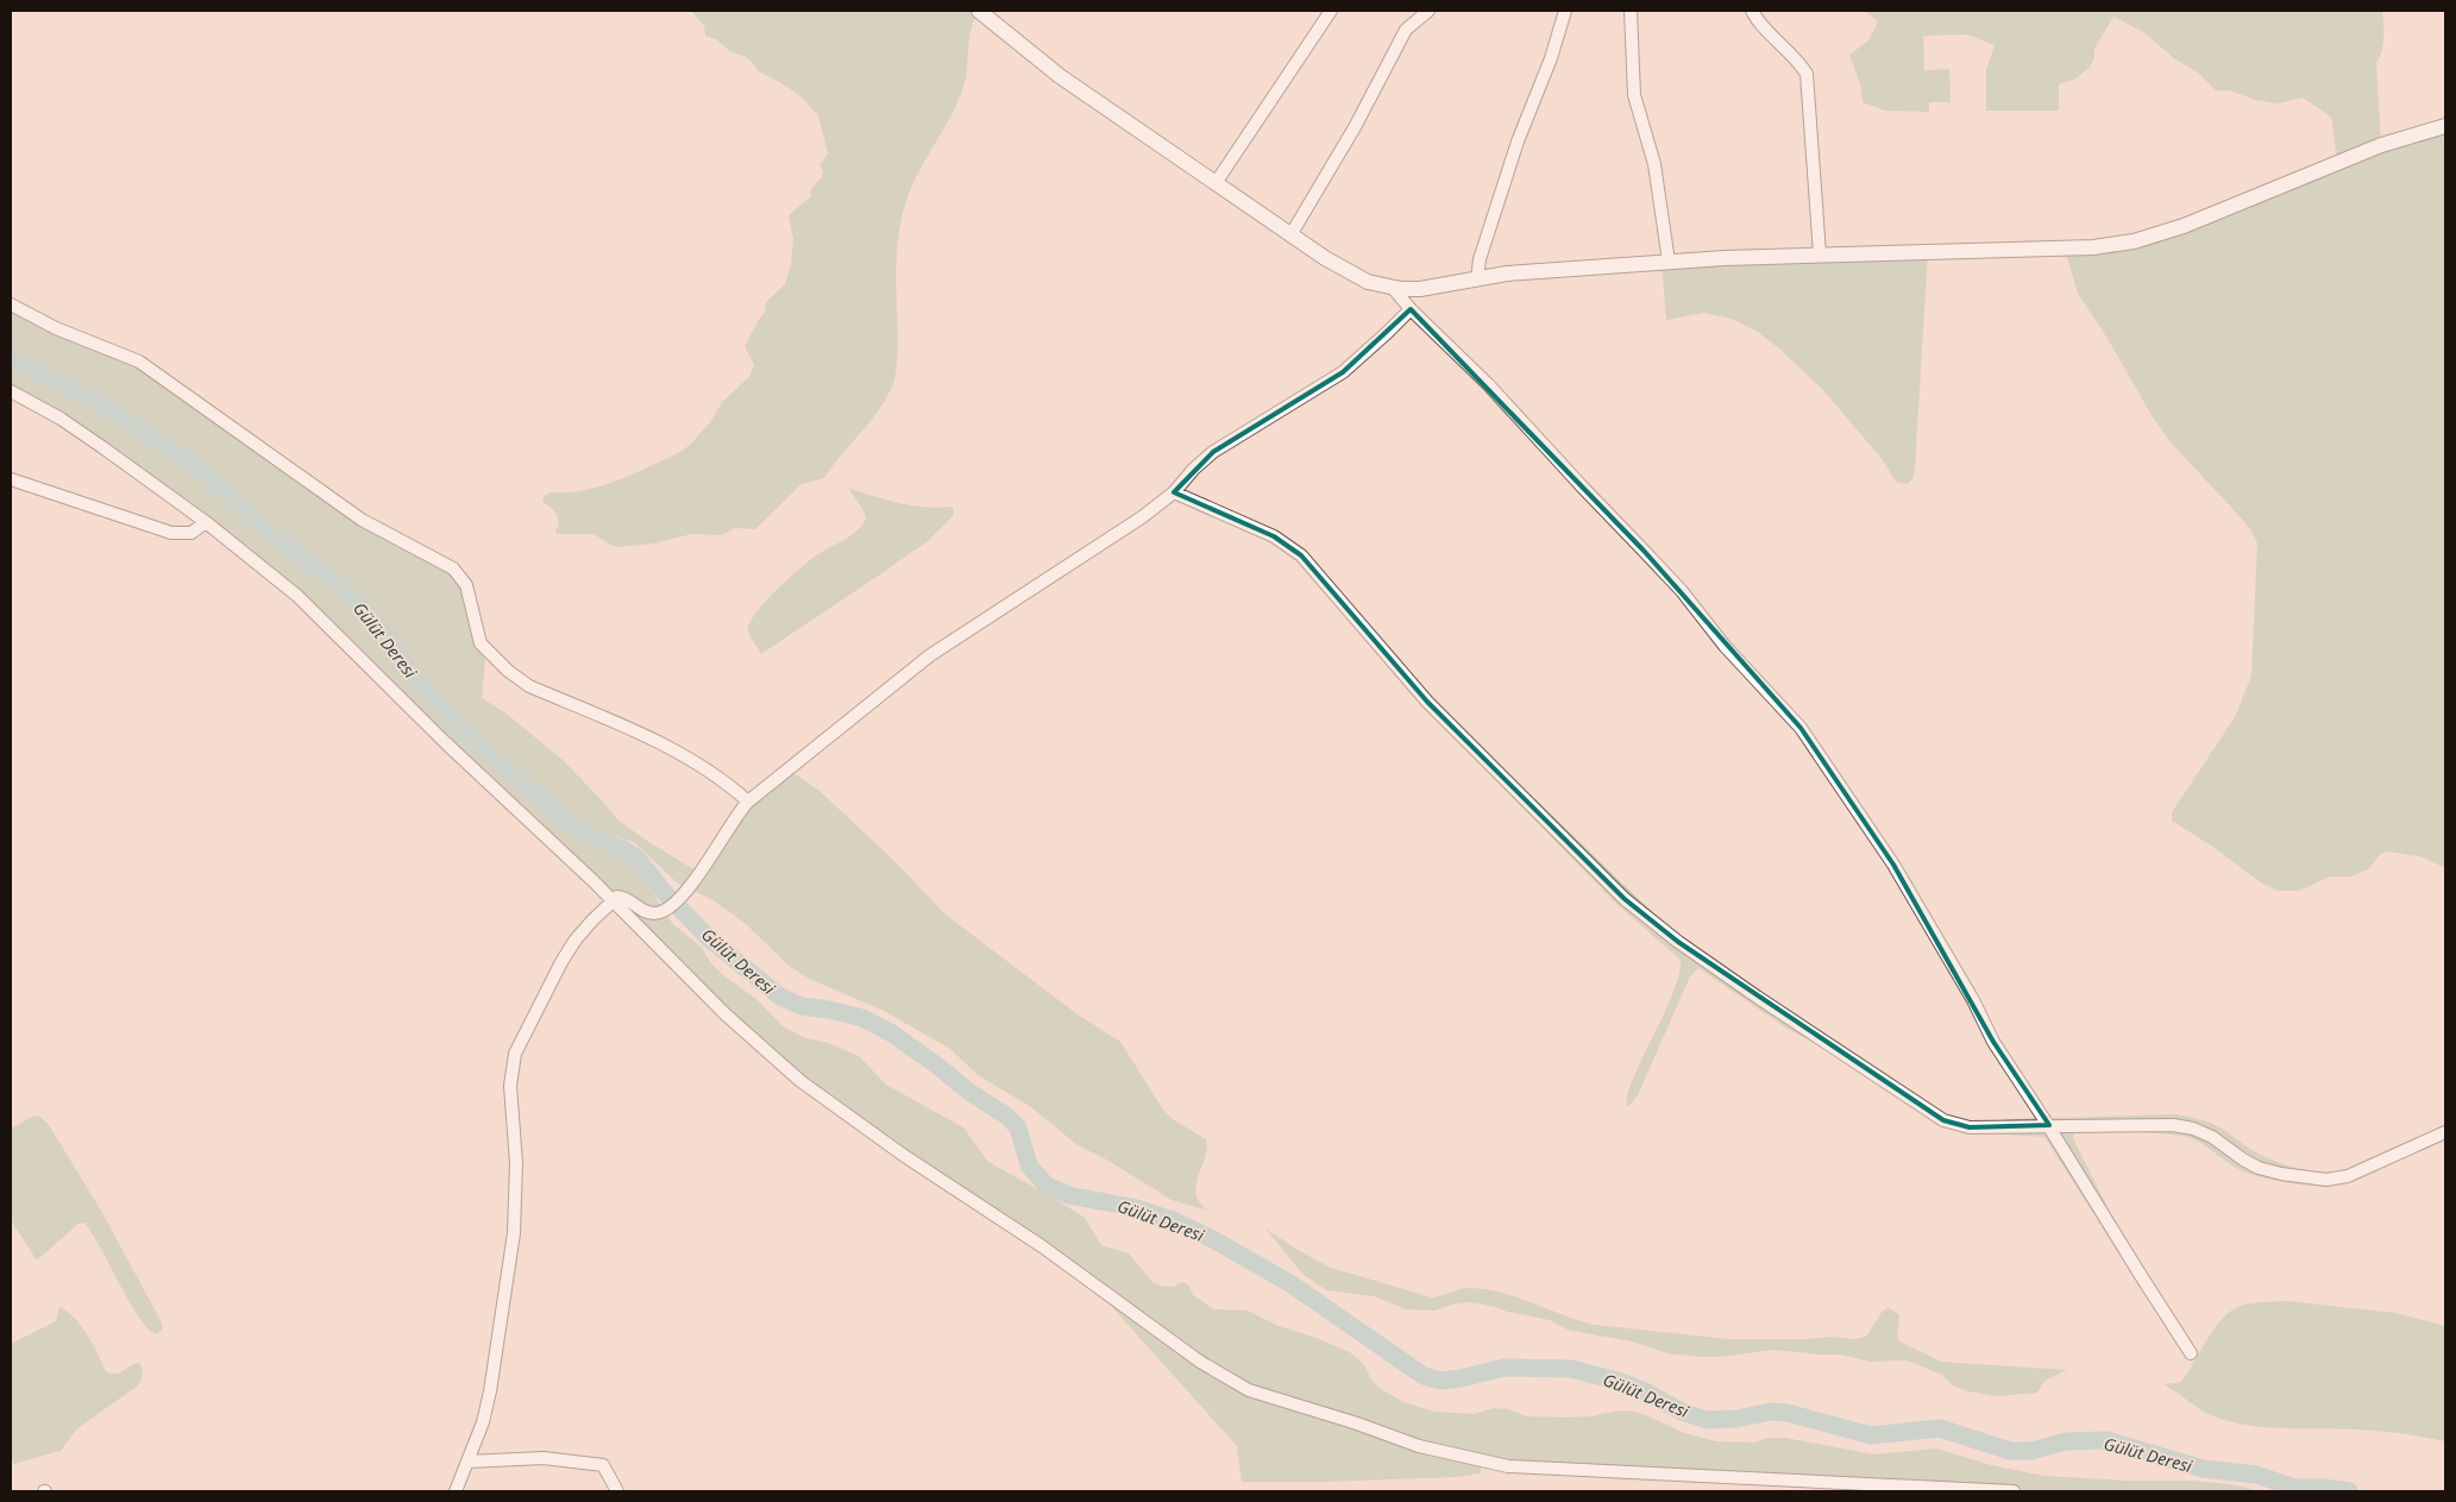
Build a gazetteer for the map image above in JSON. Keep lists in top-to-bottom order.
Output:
{
  "water": ["Gülüt Deresi"]
}
